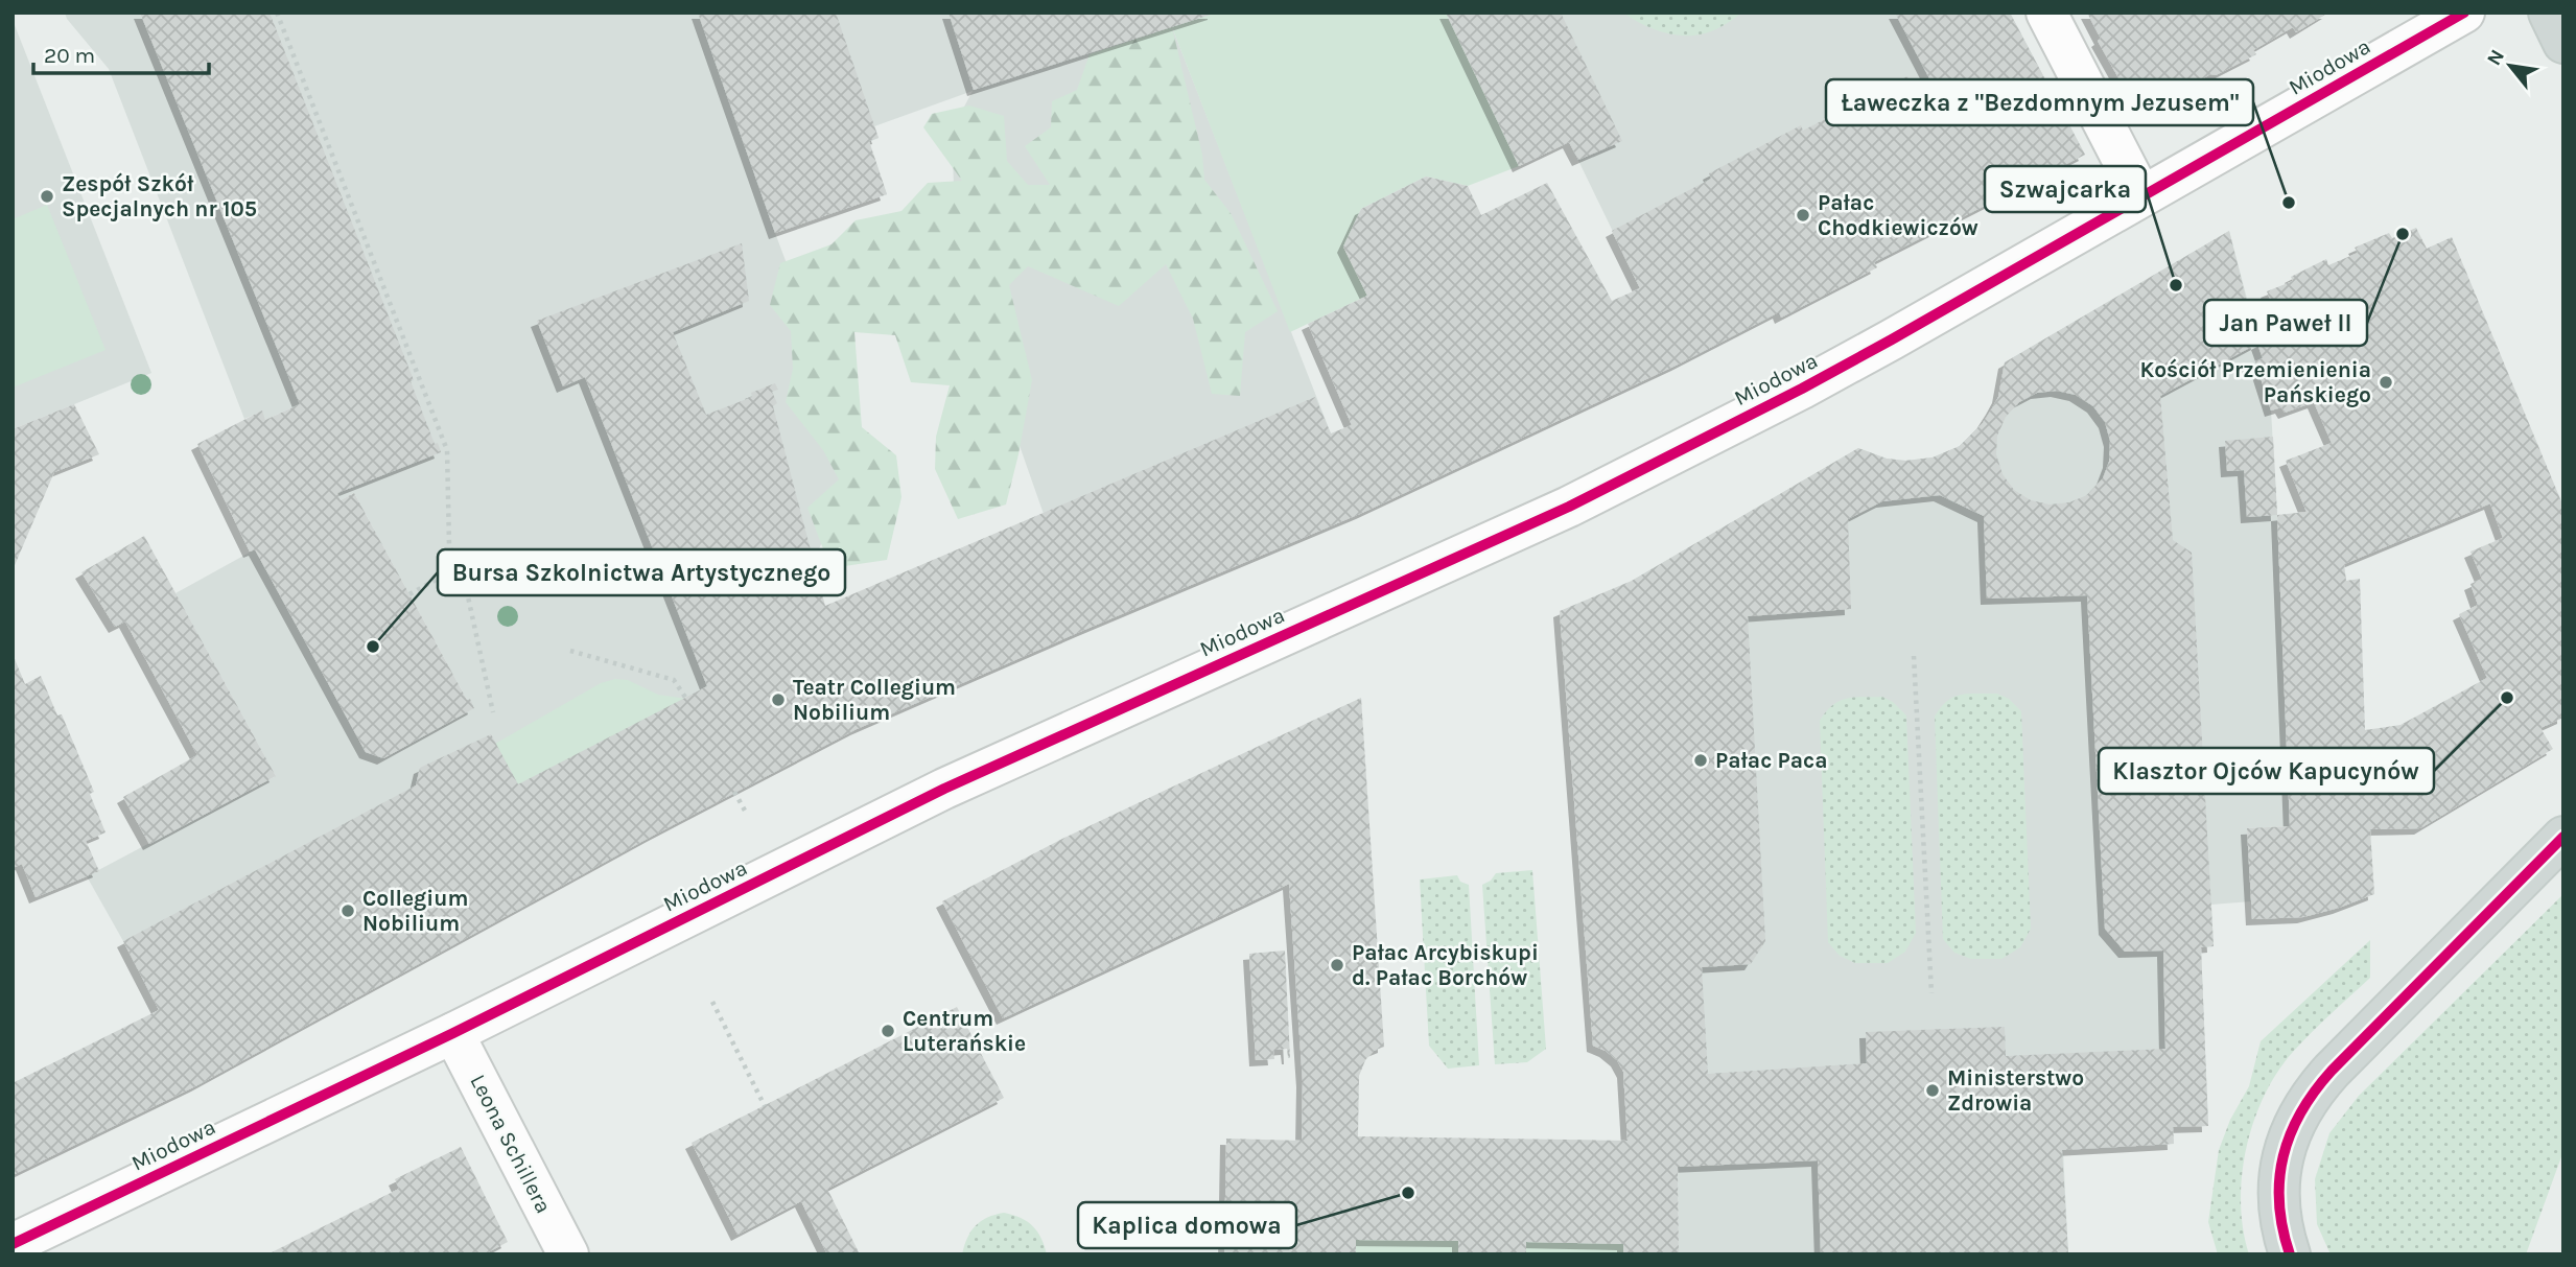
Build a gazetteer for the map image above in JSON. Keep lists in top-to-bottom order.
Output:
{
  "streets": {
    "street": ["Miodowa", "Leona Schillera"]
  },
  "crossings": [
    ["Miodowa", "Leona Schillera"]
  ],
  "places": [
    "Zespół Szkół Specjalnych nr 105",
    "Ławeczka z \"Bezdomnym Jezusem\"",
    "Pałac Chodkiewiczów",
    "Jan Paweł II",
    "Szwajcarka",
    "Kościół Przemienienia Pańskiego",
    "Bursa Szkolnictwa Artystycznego",
    "Klasztor Ojców Kapucynów",
    "Teatr Collegium Nobilium",
    "Pałac Paca",
    "Collegium Nobilium",
    "Pałac Arcybiskupi d. Pałac Borchów",
    "Centrum Luterańskie",
    "Ministerstwo Zdrowia",
    "Kaplica domowa"
  ],
  "scale_bar": "20 m",
  "north": "top left"
}
